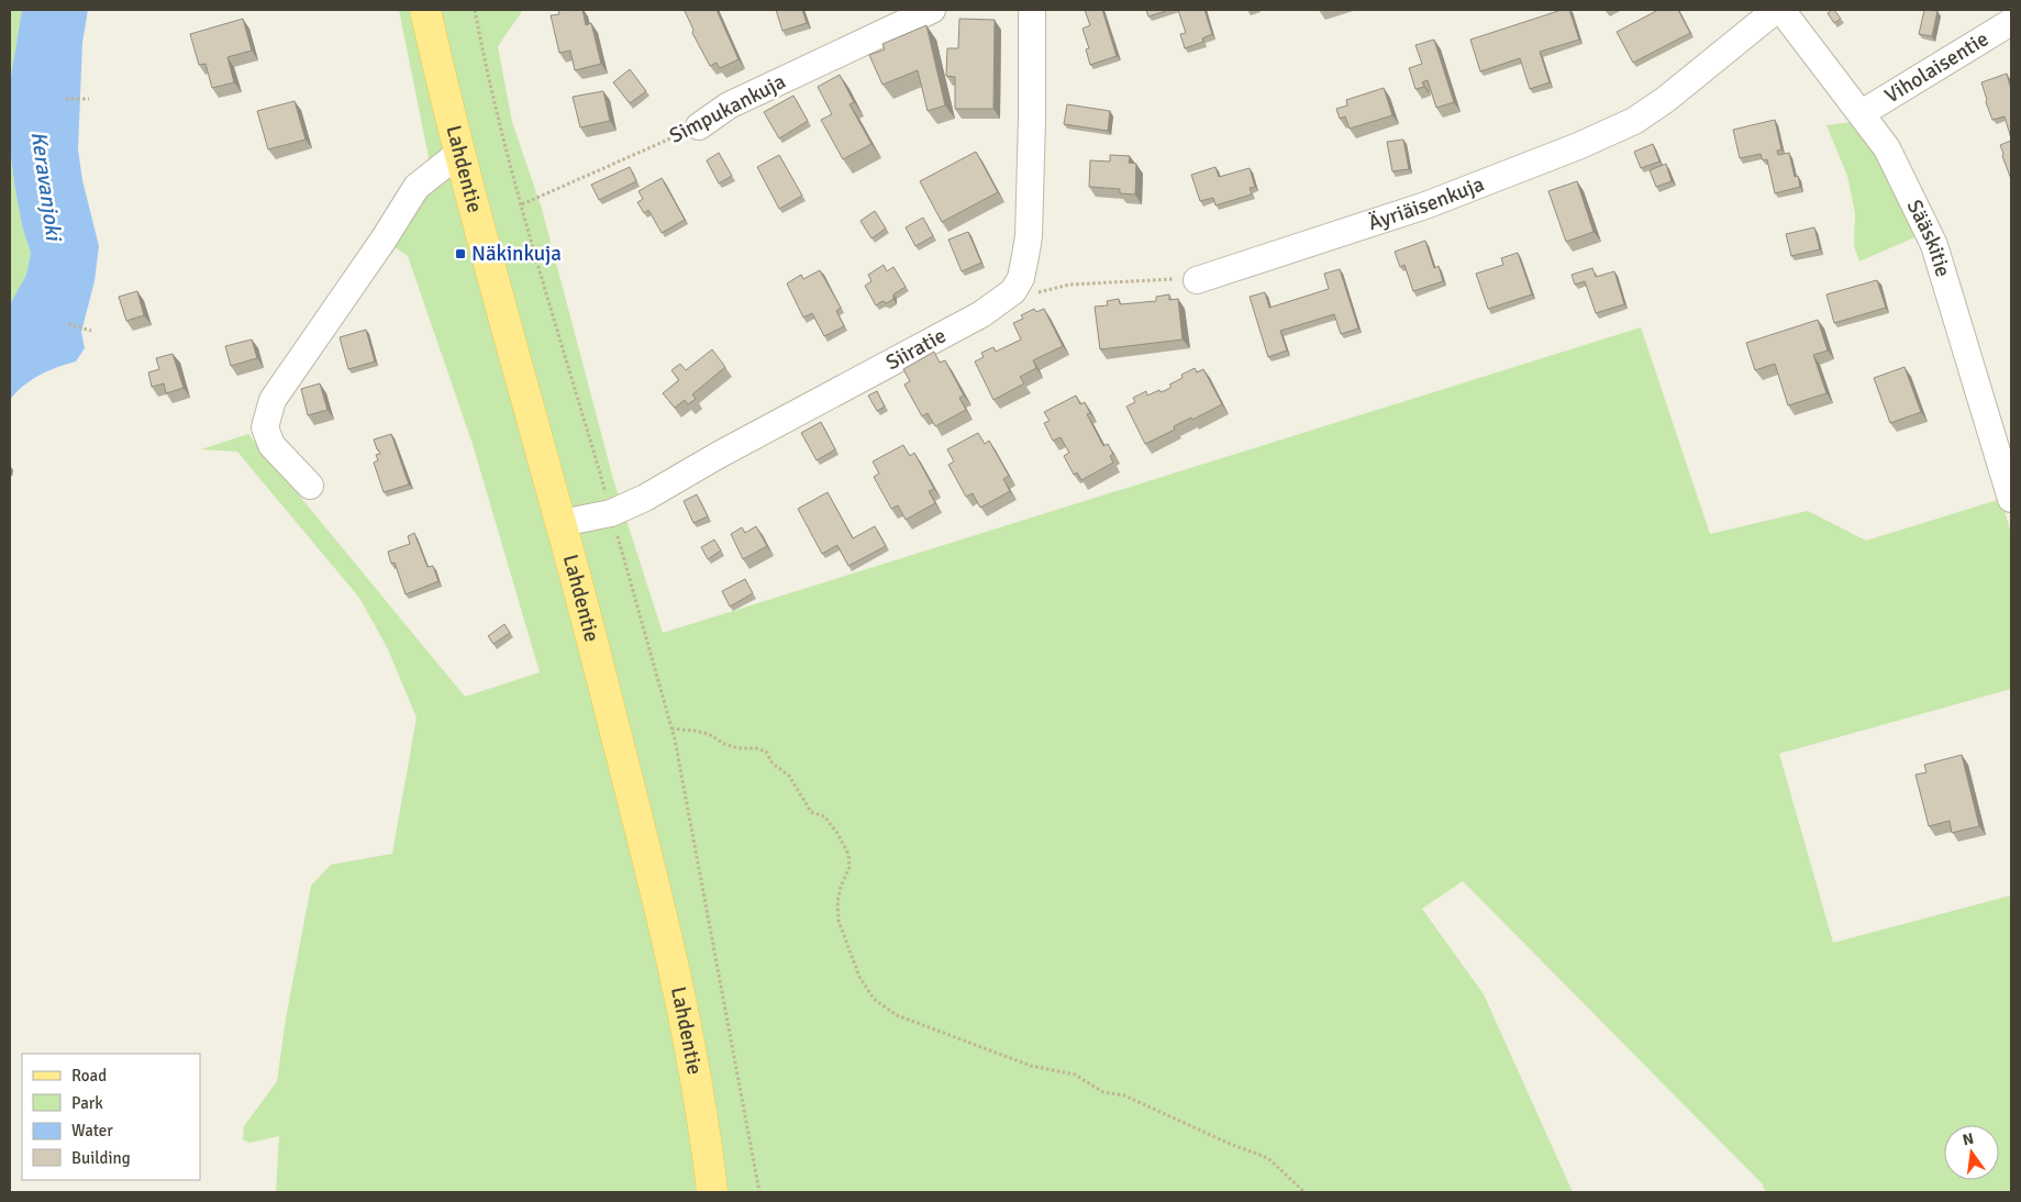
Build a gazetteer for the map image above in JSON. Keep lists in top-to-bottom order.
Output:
{
  "streets": {
    "main road": ["Lahdentie"],
    "street": [
      "Viholaisentie",
      "Simpukankuja",
      "Äyriäisenkuja",
      "Sääskitie",
      "Siiratie"
    ]
  },
  "crossings": [
    ["Viholaisentie", "Sääskitie"],
    ["Lahdentie", "Siiratie"]
  ],
  "water": ["Keravanjoki"],
  "places": {
    "transit": ["Näkinkuja"]
  },
  "legend": [
    "Road",
    "Park",
    "Water",
    "Building"
  ],
  "north": "top"
}
